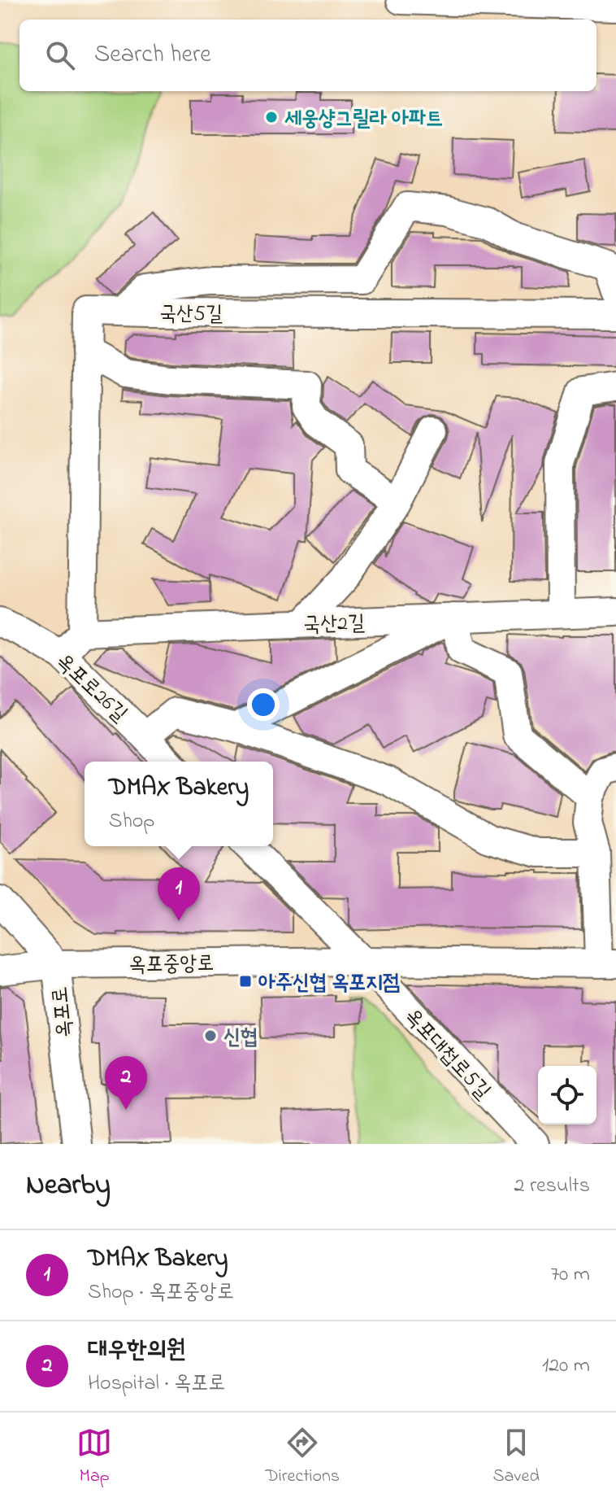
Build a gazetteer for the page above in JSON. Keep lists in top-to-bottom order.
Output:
{
  "streets": {
    "street": [
      "국산5길",
      "국산2길",
      "옥포로26길",
      "옥포중앙로",
      "옥포로",
      "옥포대첩로5길"
    ]
  },
  "crossings": [
    ["국산5길", "국산2길"],
    ["옥포중앙로", "옥포로"],
    ["옥포중앙로", "옥포대첩로5길"]
  ],
  "places": {
    "other": ["세웅샹그릴라 아파트", "신협"],
    "transit": ["아주신협 옥포지점"]
  },
  "page": {
    "search": "Search here",
    "popup": ["DMAX Bakery", "Shop"],
    "pins": ["1", "2"],
    "heading": ["Nearby", "2 results"],
    "list": [
      {
        "mark": "1",
        "name": "DMAX Bakery",
        "note": "Shop · 옥포중앙로",
        "value": "70 m"
      },
      {
        "mark": "2",
        "name": "대우한의원",
        "note": "Hospital · 옥포로",
        "value": "120 m"
      }
    ],
    "nav": ["Map", "Directions", "Saved"]
  }
}
